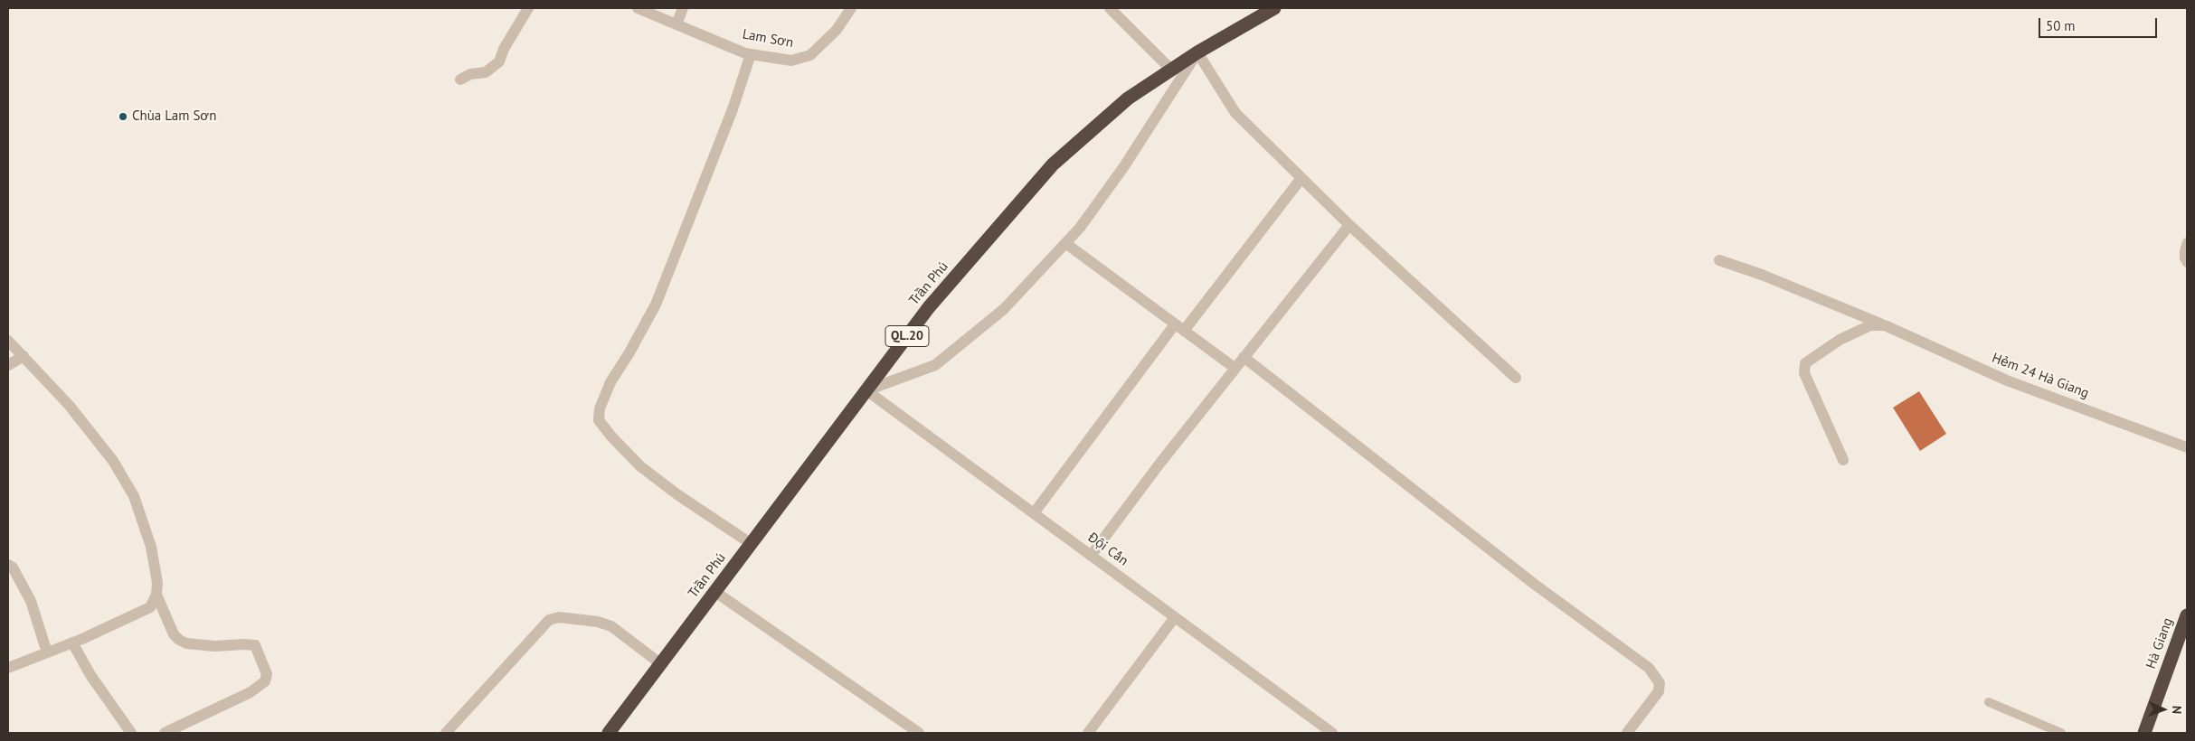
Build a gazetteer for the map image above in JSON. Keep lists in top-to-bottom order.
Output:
{
  "streets": {
    "highway": ["Trần Phú", "QL.20", "Hà Giang"],
    "street": ["Lam Sơn", "Hẻm 24 Hà Giang", "Đội Cấn"]
  },
  "crossings": [
    ["Trần Phú", "Đội Cấn"]
  ],
  "places": ["Chùa Lam Sơn"],
  "scale_bar": "50 m",
  "north": "right"
}
